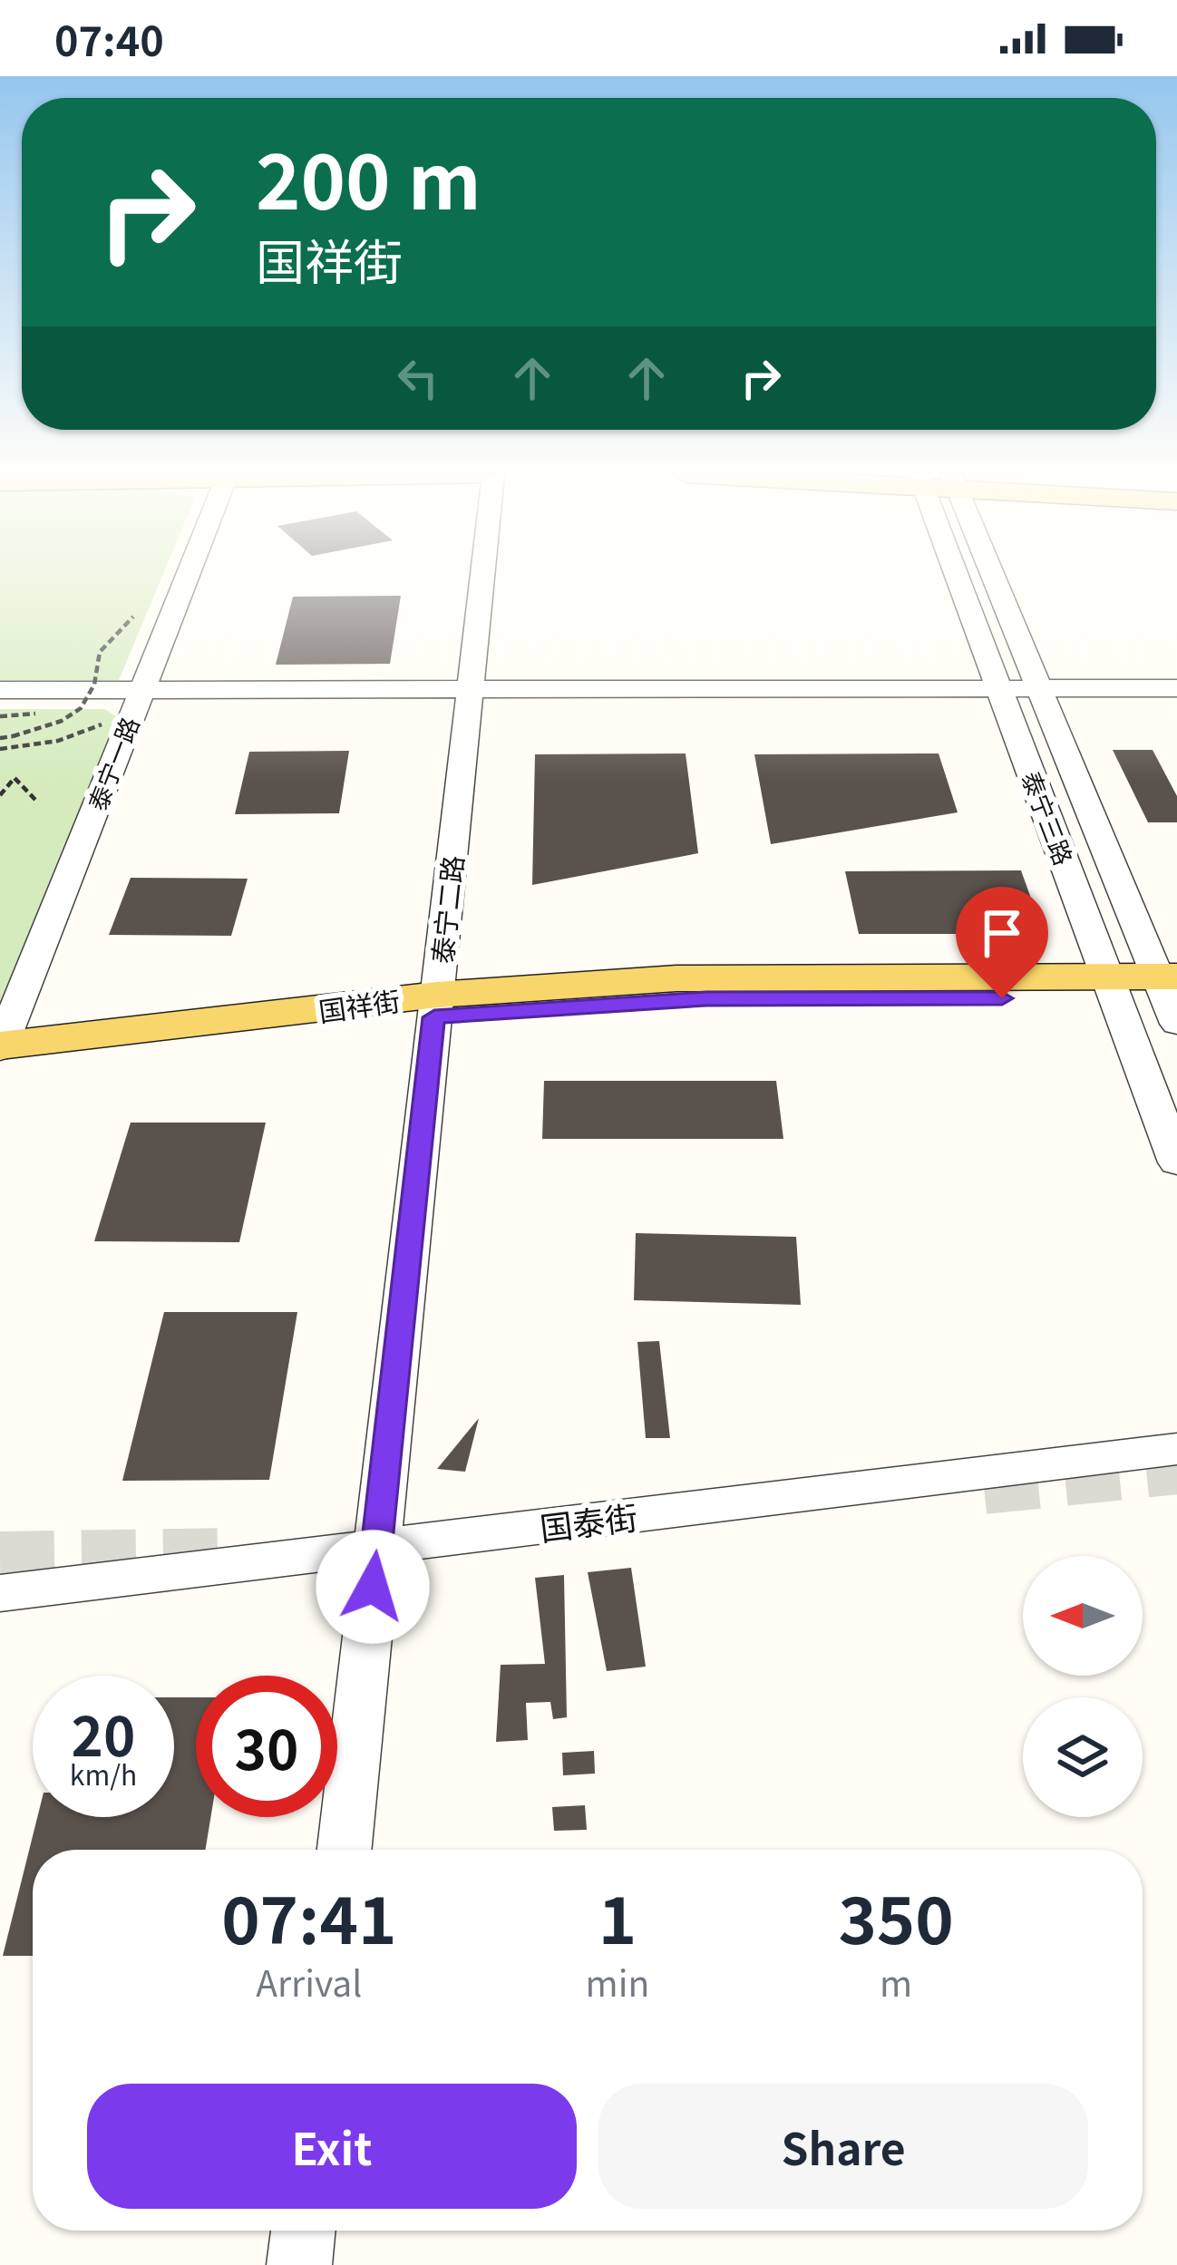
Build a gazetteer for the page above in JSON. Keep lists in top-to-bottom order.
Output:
{
  "streets": {
    "main road": ["国祥街"],
    "street": [
      "泰宁一路",
      "泰宁三路",
      "泰宁二路",
      "国泰街"
    ]
  },
  "crossings": [
    ["泰宁一路", "国祥街"],
    ["泰宁三路", "国祥街"],
    ["泰宁二路", "国祥街"],
    ["泰宁二路", "国泰街"]
  ],
  "north": "left",
  "page": {
    "status": "07:40",
    "turn": ["200 m", "国祥街"],
    "speed": "20 km/h",
    "limit": "30",
    "eta": [
      "07:41",
      "Arrival",
      "1",
      "min",
      "350",
      "m"
    ],
    "buttons": ["Exit", "Share"]
  }
}
